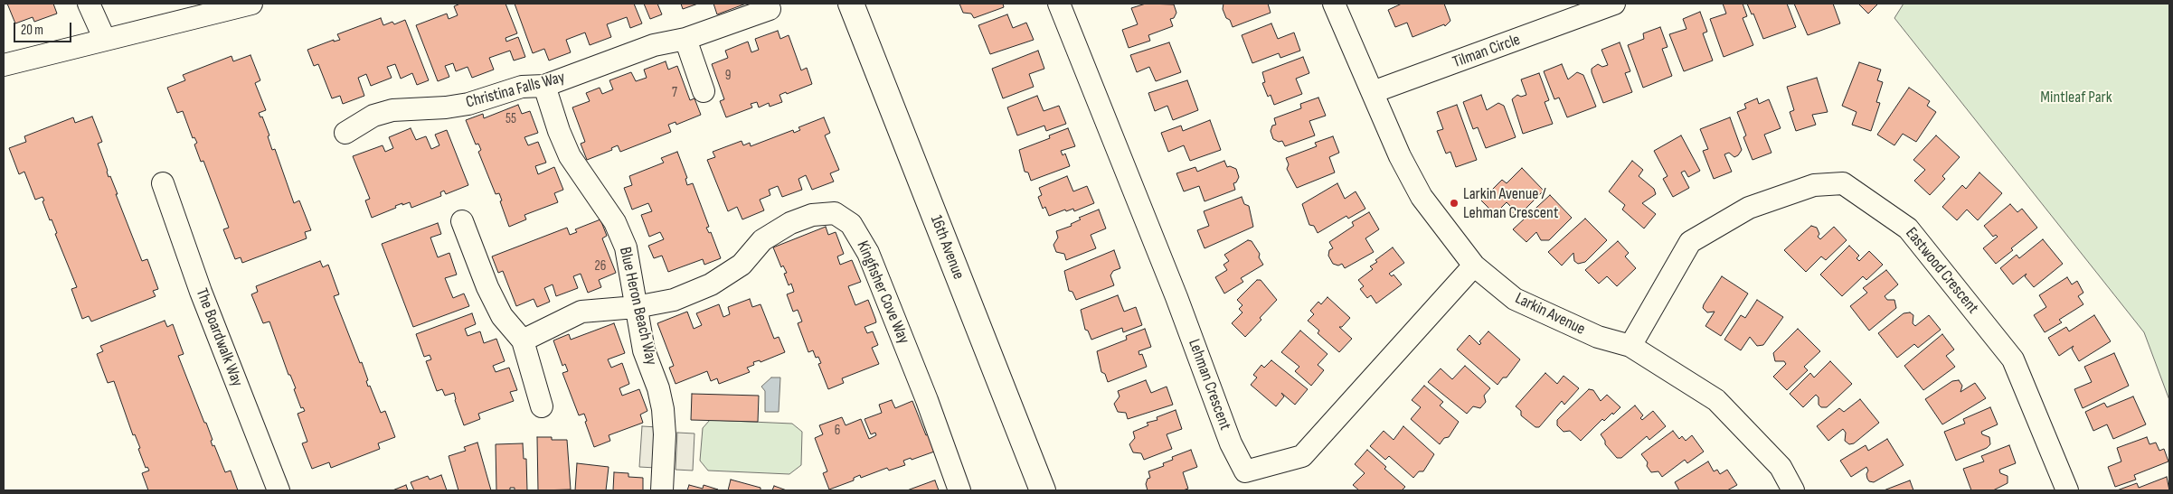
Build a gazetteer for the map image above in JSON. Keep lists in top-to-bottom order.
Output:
{
  "streets": {
    "main road": ["16th Avenue"],
    "street": [
      "Tilman Circle",
      "Christina Falls Way",
      "Eastwood Crescent",
      "Kingfisher Cove Way",
      "Blue Heron Beach Way",
      "Larkin Avenue",
      "The Boardwalk Way",
      "Lehman Crescent"
    ]
  },
  "crossings": [
    ["Tilman Circle", "Larkin Avenue"],
    ["Christina Falls Way", "Blue Heron Beach Way"],
    ["Eastwood Crescent", "Larkin Avenue"],
    ["Kingfisher Cove Way", "Blue Heron Beach Way"],
    ["Larkin Avenue", "Lehman Crescent"]
  ],
  "parks": ["Mintleaf Park"],
  "places": ["Larkin Avenue / Lehman Crescent"],
  "house_numbers": [
    "9",
    "7",
    "55",
    "26",
    "6"
  ],
  "scale_bar": "20 m"
}
